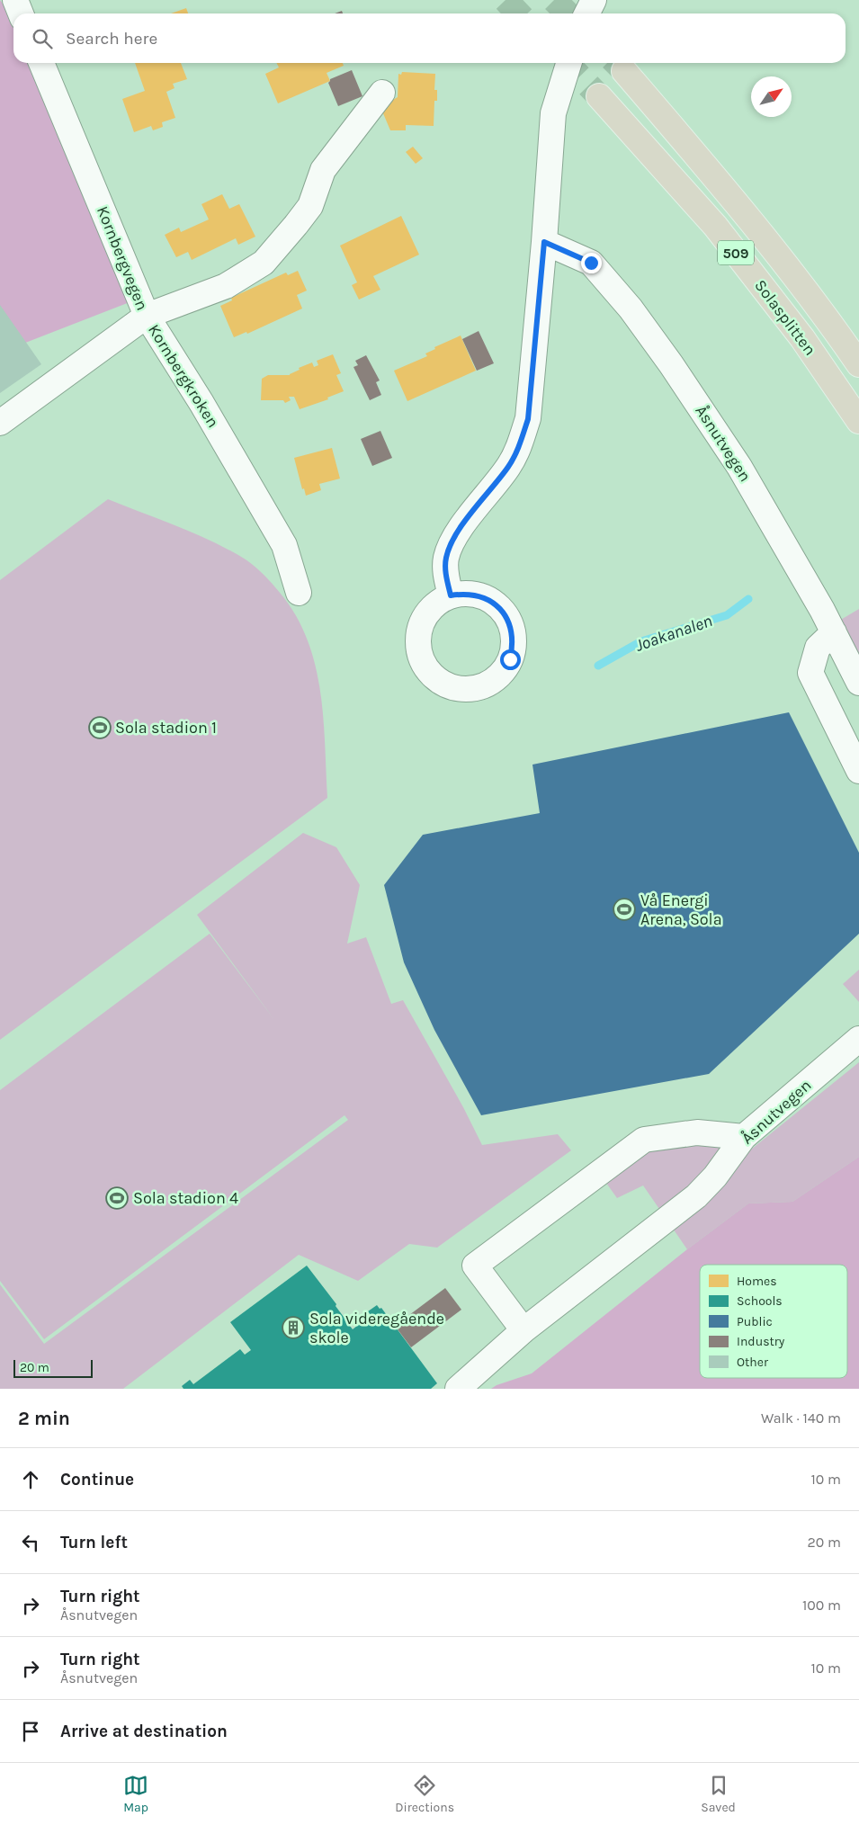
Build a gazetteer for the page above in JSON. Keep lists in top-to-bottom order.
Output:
{
  "streets": {
    "highway": ["509", "Solasplitten"],
    "street": ["Kornbergvegen", "Kornbergkroken", "Åsnutvegen"]
  },
  "crossings": [
    ["Kornbergvegen", "Kornbergkroken"]
  ],
  "water": ["Joakanalen"],
  "places": {
    "sports": ["Sola stadion 1", "Vå Energi Arena, Sola", "Sola stadion 4"],
    "building": ["Sola videregående skole"]
  },
  "legend": [
    "Homes",
    "Schools",
    "Public",
    "Industry",
    "Other"
  ],
  "scale_bar": "20 m",
  "north": "top right",
  "page": {
    "search": "Search here",
    "scale": "20 m",
    "heading": ["2 min", "Walk · 140 m"],
    "list": [
      ["Continue", "10 m"],
      ["Turn left", "20 m"],
      ["Turn right", "Åsnutvegen", "100 m"],
      ["Turn right", "Åsnutvegen", "10 m"],
      "Arrive at destination"
    ],
    "nav": ["Map", "Directions", "Saved"]
  }
}
